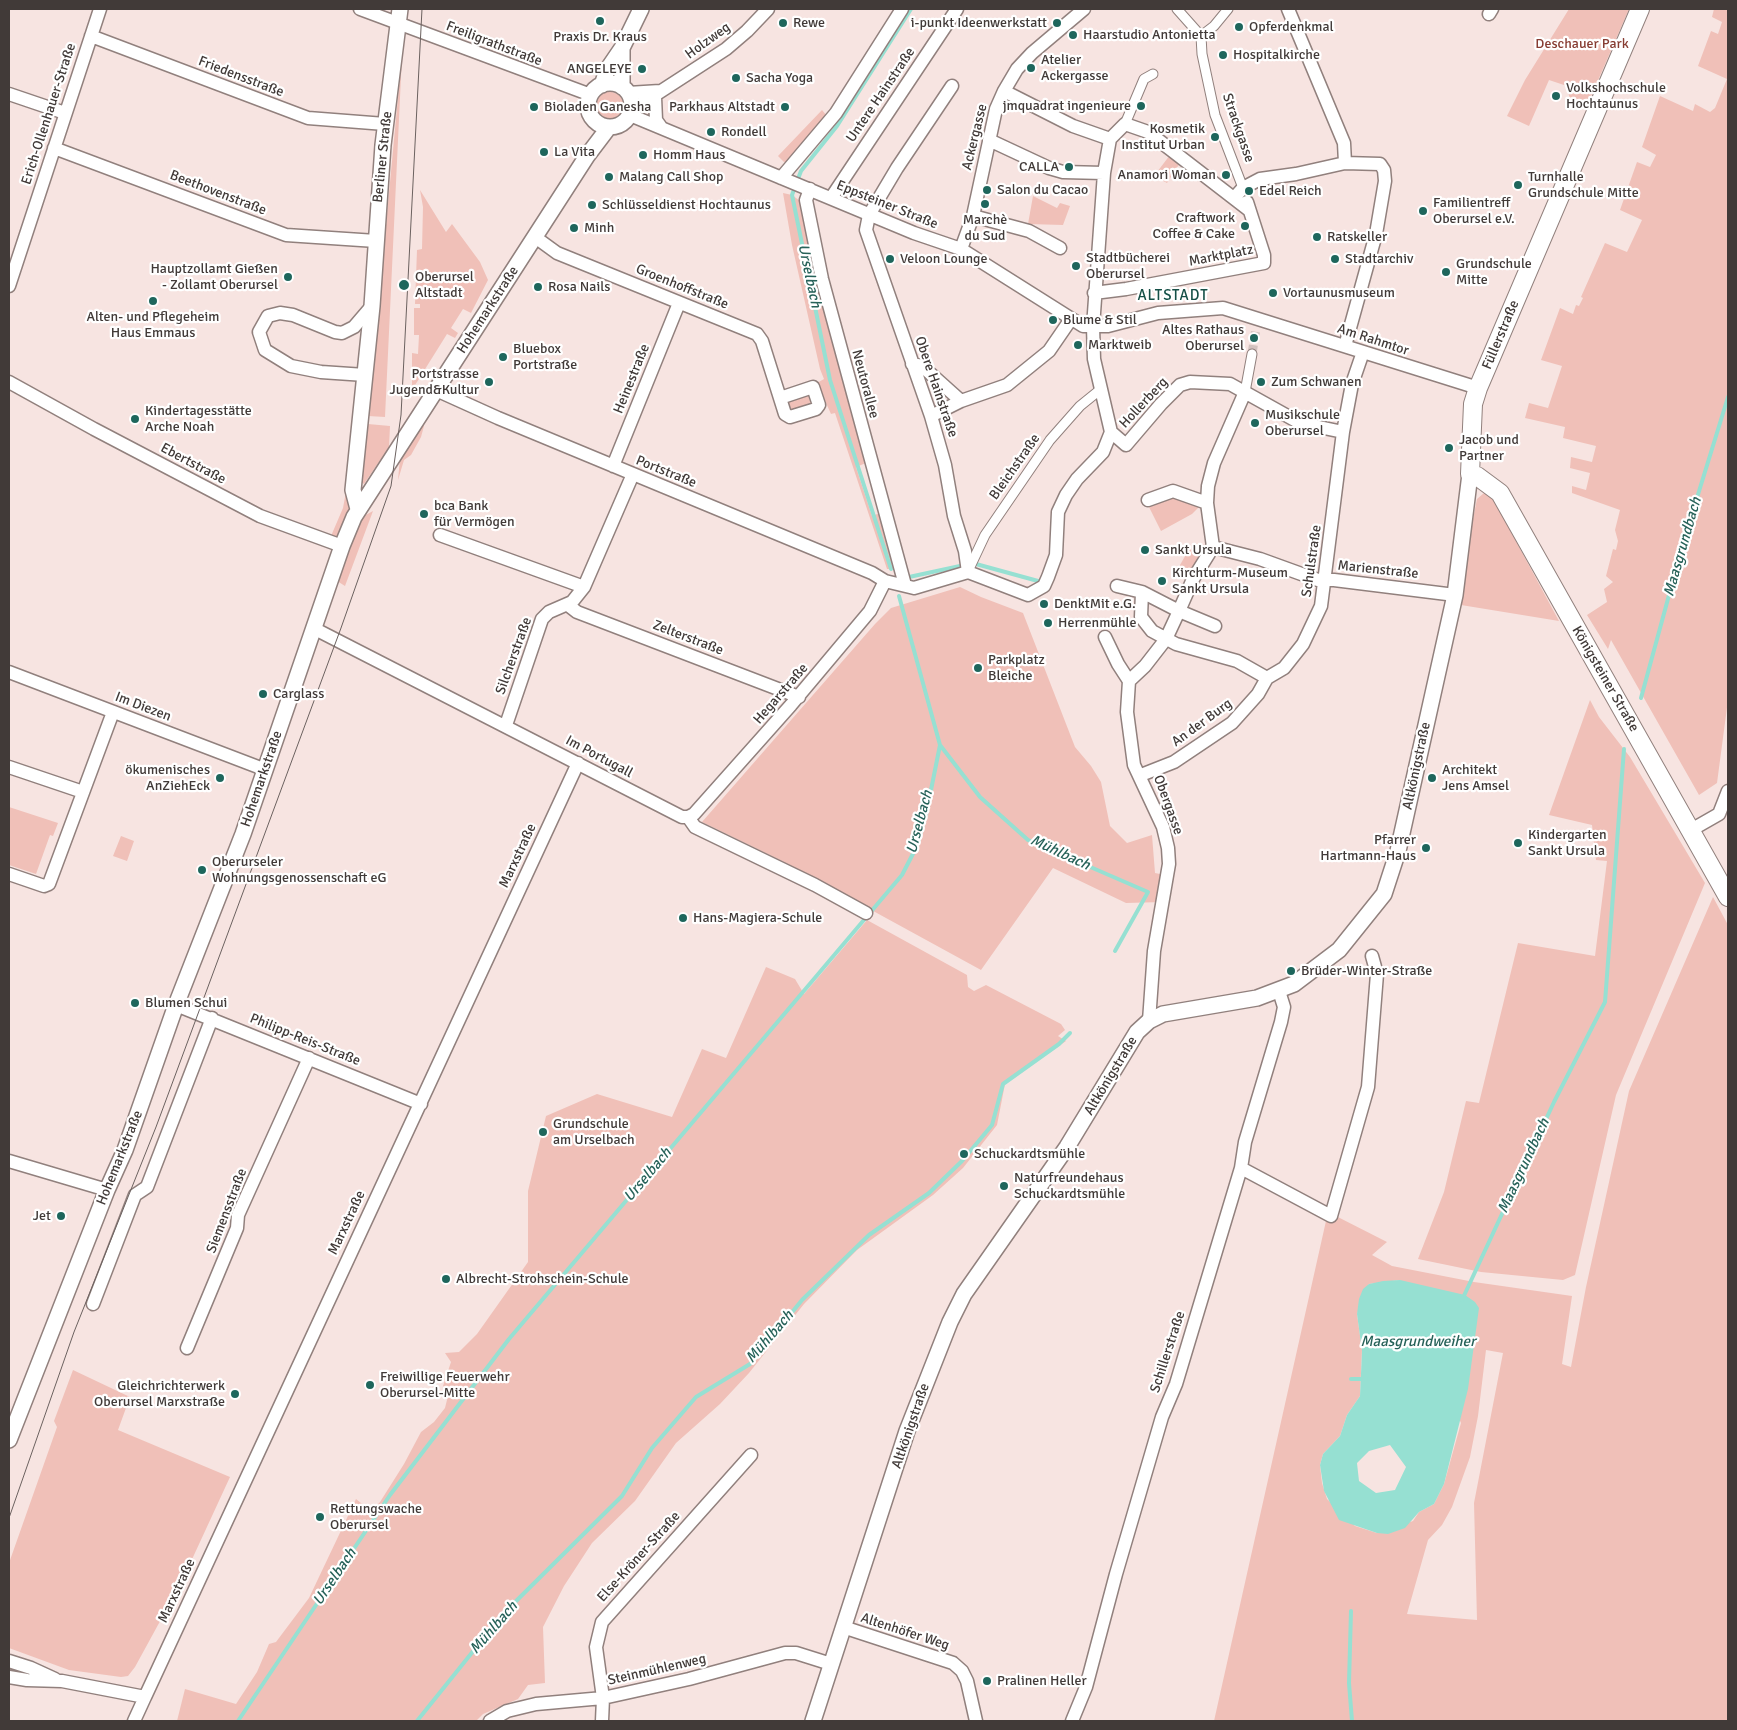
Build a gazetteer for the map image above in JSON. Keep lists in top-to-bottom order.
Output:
{
  "streets": {
    "main road": ["Füllerstraße", "Königsteiner Straße"],
    "street": [
      "Holzweg",
      "Freiligrathstraße",
      "Friedensstraße",
      "Untere Hainstraße",
      "Erich-Ollenhauer-Straße",
      "Strackgasse",
      "Ackergasse",
      "Berliner Straße",
      "Beethovenstraße",
      "Eppsteiner Straße",
      "Marktplatz",
      "Groenhoffstraße",
      "Hohemarkstraße",
      "Am Rahmtor",
      "Heinestraße",
      "Neutorallee",
      "Obere Hainstraße",
      "Hollerberg",
      "Ebertstraße",
      "Bleichstraße",
      "Portstraße",
      "Schulstraße",
      "Marienstraße",
      "Zelterstraße",
      "Silcherstraße",
      "Hegarstraße",
      "Im Diezen",
      "An der Burg",
      "Im Portugall",
      "Altkönigstraße",
      "Obergasse",
      "Marxstraße",
      "Philipp-Reis-Straße",
      "Siemensstraße",
      "Schillerstraße",
      "Else-Kröner-Straße",
      "Altenhöfer Weg",
      "Steinmühlenweg"
    ]
  },
  "crossings": [
    ["Holzweg", "Freiligrathstraße"],
    ["Holzweg", "Eppsteiner Straße"],
    ["Holzweg", "Hohemarkstraße"],
    ["Freiligrathstraße", "Berliner Straße"],
    ["Freiligrathstraße", "Eppsteiner Straße"],
    ["Freiligrathstraße", "Hohemarkstraße"],
    ["Friedensstraße", "Erich-Ollenhauer-Straße"],
    ["Friedensstraße", "Berliner Straße"],
    ["Untere Hainstraße", "Eppsteiner Straße"],
    ["Erich-Ollenhauer-Straße", "Beethovenstraße"],
    ["Strackgasse", "Marktplatz"],
    ["Ackergasse", "Eppsteiner Straße"],
    ["Berliner Straße", "Beethovenstraße"],
    ["Berliner Straße", "Hohemarkstraße"],
    ["Eppsteiner Straße", "Hohemarkstraße"],
    ["Eppsteiner Straße", "Am Rahmtor"],
    ["Eppsteiner Straße", "Neutorallee"],
    ["Eppsteiner Straße", "Obere Hainstraße"],
    ["Eppsteiner Straße", "Hollerberg"],
    ["Marktplatz", "Hollerberg"],
    ["Groenhoffstraße", "Hohemarkstraße"],
    ["Groenhoffstraße", "Heinestraße"],
    ["Hohemarkstraße", "Ebertstraße"],
    ["Hohemarkstraße", "Portstraße"],
    ["Hohemarkstraße", "Im Diezen"],
    ["Hohemarkstraße", "Im Portugall"],
    ["Hohemarkstraße", "Philipp-Reis-Straße"],
    ["Füllerstraße", "Am Rahmtor"],
    ["Füllerstraße", "Königsteiner Straße"],
    ["Füllerstraße", "Altkönigstraße"],
    ["Am Rahmtor", "Hollerberg"],
    ["Am Rahmtor", "Schulstraße"],
    ["Heinestraße", "Portstraße"],
    ["Neutorallee", "Portstraße"],
    ["Obere Hainstraße", "Hollerberg"],
    ["Obere Hainstraße", "Bleichstraße"],
    ["Obere Hainstraße", "Portstraße"],
    ["Hollerberg", "Bleichstraße"],
    ["Hollerberg", "Portstraße"],
    ["Hollerberg", "Schulstraße"],
    ["Bleichstraße", "Portstraße"],
    ["Portstraße", "Silcherstraße"],
    ["Portstraße", "Hegarstraße"],
    ["Schulstraße", "Marienstraße"],
    ["Schulstraße", "An der Burg"],
    ["Marienstraße", "Altkönigstraße"],
    ["Zelterstraße", "Silcherstraße"],
    ["Zelterstraße", "Hegarstraße"],
    ["Silcherstraße", "Im Portugall"],
    ["Königsteiner Straße", "Altkönigstraße"],
    ["Hegarstraße", "Im Portugall"],
    ["An der Burg", "Obergasse"],
    ["Im Portugall", "Marxstraße"],
    ["Altkönigstraße", "Obergasse"],
    ["Altkönigstraße", "Schillerstraße"],
    ["Altkönigstraße", "Altenhöfer Weg"],
    ["Altkönigstraße", "Steinmühlenweg"],
    ["Marxstraße", "Philipp-Reis-Straße"],
    ["Philipp-Reis-Straße", "Siemensstraße"],
    ["Else-Kröner-Straße", "Steinmühlenweg"]
  ],
  "districts": ["ALTSTADT"],
  "water": [
    "Urselbach",
    "Maasgrundbach",
    "Mühlbach",
    "Maasgrundweiher"
  ],
  "parks": ["Deschauer Park"],
  "places": [
    "Praxis Dr. Kraus",
    "Rewe",
    "i-punkt Ideenwerkstatt",
    "Opferdenkmal",
    "Haarstudio Antonietta",
    "Hospitalkirche",
    "Atelier Ackergasse",
    "ANGELEYE",
    "Sacha Yoga",
    "Volkshochschule Hochtaunus",
    "jmquadrat ingenieure",
    "Bioladen Ganesha",
    "Parkhaus Altstadt",
    "Rondell",
    "Kosmetik Institut Urban",
    "La Vita",
    "Homm Haus",
    "CALLA",
    "Anamori Woman",
    "Malang Call Shop",
    "Turnhalle Grundschule Mitte",
    "Salon du Cacao",
    "Edel Reich",
    "Marchè du Sud",
    "Schlüsseldienst Hochtaunus",
    "Familientreff Oberursel e.V.",
    "Craftwork Coffee & Cake",
    "Minh",
    "Ratskeller",
    "Veloon Lounge",
    "Stadtarchiv",
    "Stadtbücherei Oberursel",
    "Grundschule Mitte",
    "Hauptzollamt Gießen - Zollamt Oberursel",
    "Oberursel Altstadt",
    "Rosa Nails",
    "Vortaunusmuseum",
    "Alten- und Pflegeheim Haus Emmaus",
    "Blume & Stil",
    "Altes Rathaus Oberursel",
    "Marktweib",
    "Bluebox Portstraße",
    "Portstrasse Jugend&Kultur",
    "Zum Schwanen",
    "Kindertagesstätte Arche Noah",
    "Musikschule Oberursel",
    "Jacob und Partner",
    "bca Bank für Vermögen",
    "Sankt Ursula",
    "Kirchturm-Museum Sankt Ursula",
    "DenktMit e.G.",
    "Herrenmühle",
    "Parkplatz Bleiche",
    "Carglass",
    "ökumenisches AnZiehEck",
    "Architekt Jens Amsel",
    "Kindergarten Sankt Ursula",
    "Pfarrer Hartmann-Haus",
    "Oberurseler Wohnungsgenossenschaft eG",
    "Hans-Magiera-Schule",
    "Brüder-Winter-Straße",
    "Blumen Schui",
    "Grundschule am Urselbach",
    "Schuckardtsmühle",
    "Naturfreundehaus Schuckardtsmühle",
    "Jet",
    "Albrecht-Strohschein-Schule",
    "Freiwillige Feuerwehr Oberursel-Mitte",
    "Gleichrichterwerk Oberursel Marxstraße",
    "Rettungswache Oberursel",
    "Pralinen Heller"
  ]
}
